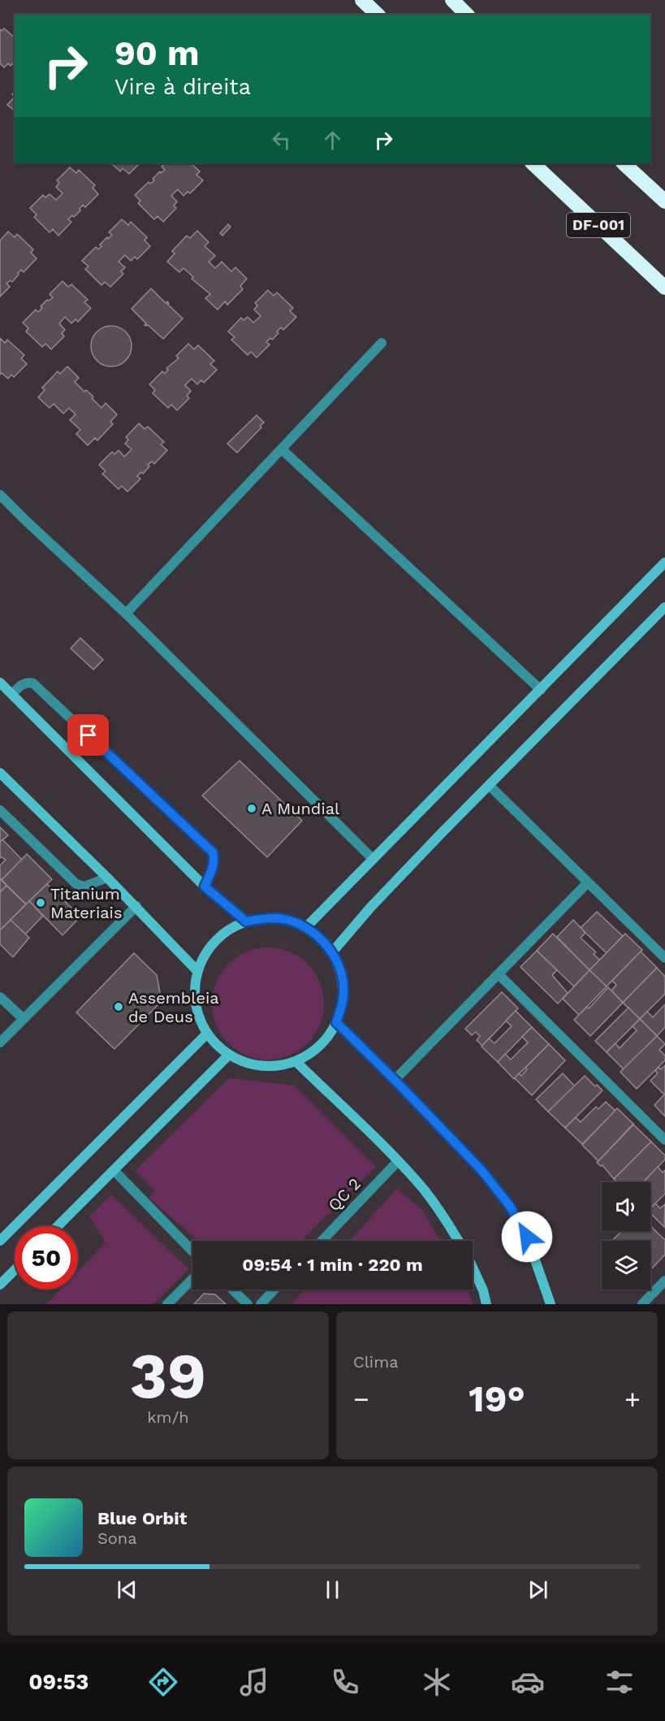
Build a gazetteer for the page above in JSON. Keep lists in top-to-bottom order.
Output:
{
  "streets": {
    "highway": ["DF-001"],
    "street": ["QC 2"]
  },
  "places": ["A Mundial", "Titanium Materiais", "Assembleia de Deus"],
  "page": {
    "turn": ["90 m", "Vire à direita"],
    "limit": "50",
    "trip": "09:54 · 1 min · 220 m",
    "tile": [
      ["39", "km/h"],
      "Clima"
    ],
    "heat": ["−", "19°", "+"],
    "song": ["Blue Orbit", "Sona"],
    "tabs": "09:53"
  }
}
